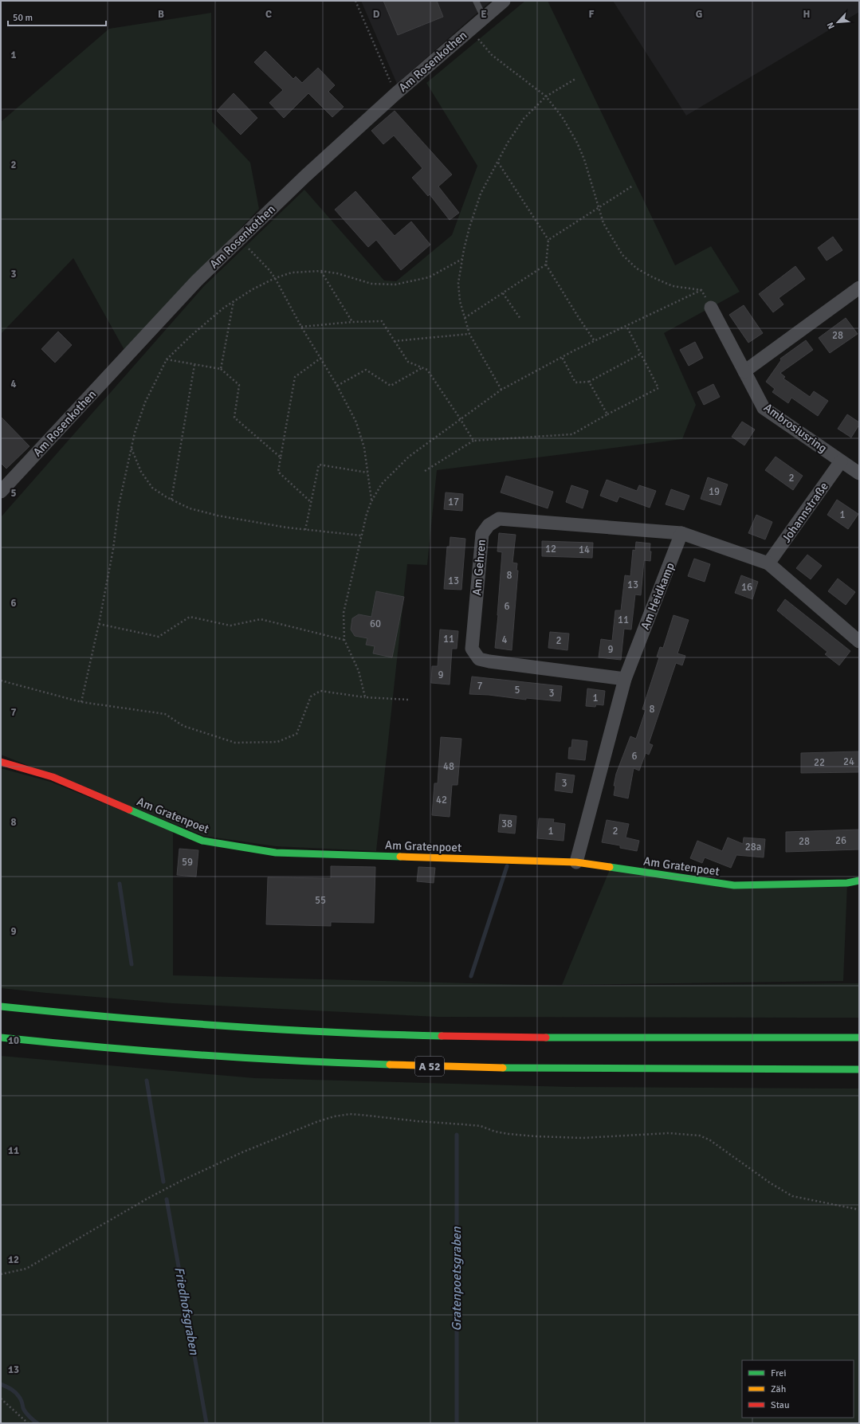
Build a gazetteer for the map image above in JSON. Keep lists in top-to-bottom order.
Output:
{
  "streets": {
    "main road": ["Am Gratenpoet", "A 52"],
    "street": [
      "Am Rosenkothen",
      "Ambrosiusring",
      "Johannstraße",
      "Am Gehren",
      "Am Heidkamp"
    ]
  },
  "crossings": [
    ["Ambrosiusring", "Johannstraße"],
    ["Am Gehren", "Am Heidkamp"],
    ["Am Heidkamp", "Am Gratenpoet"]
  ],
  "water": ["Gratenpoetsgraben", "Friedhofsgraben"],
  "house_numbers": [
    "28",
    "2",
    "19",
    "17",
    "1",
    "12",
    "14",
    "8",
    "13",
    "13",
    "16",
    "6",
    "11",
    "60",
    "11",
    "4",
    "2",
    "9",
    "9",
    "7",
    "5",
    "3",
    "1",
    "8",
    "6",
    "24",
    "22",
    "48",
    "3",
    "42",
    "38",
    "1",
    "2",
    "26",
    "28",
    "28a",
    "59",
    "55"
  ],
  "legend": ["Frei", "Zäh", "Stau"],
  "scale_bar": "50 m",
  "north": "bottom left",
  "grid": {
    "columns": [
      "B",
      "C",
      "D",
      "E",
      "F",
      "G",
      "H"
    ],
    "rows": [
      "1",
      "2",
      "3",
      "4",
      "5",
      "6",
      "7",
      "8",
      "9",
      "10",
      "11",
      "12",
      "13"
    ]
  }
}
